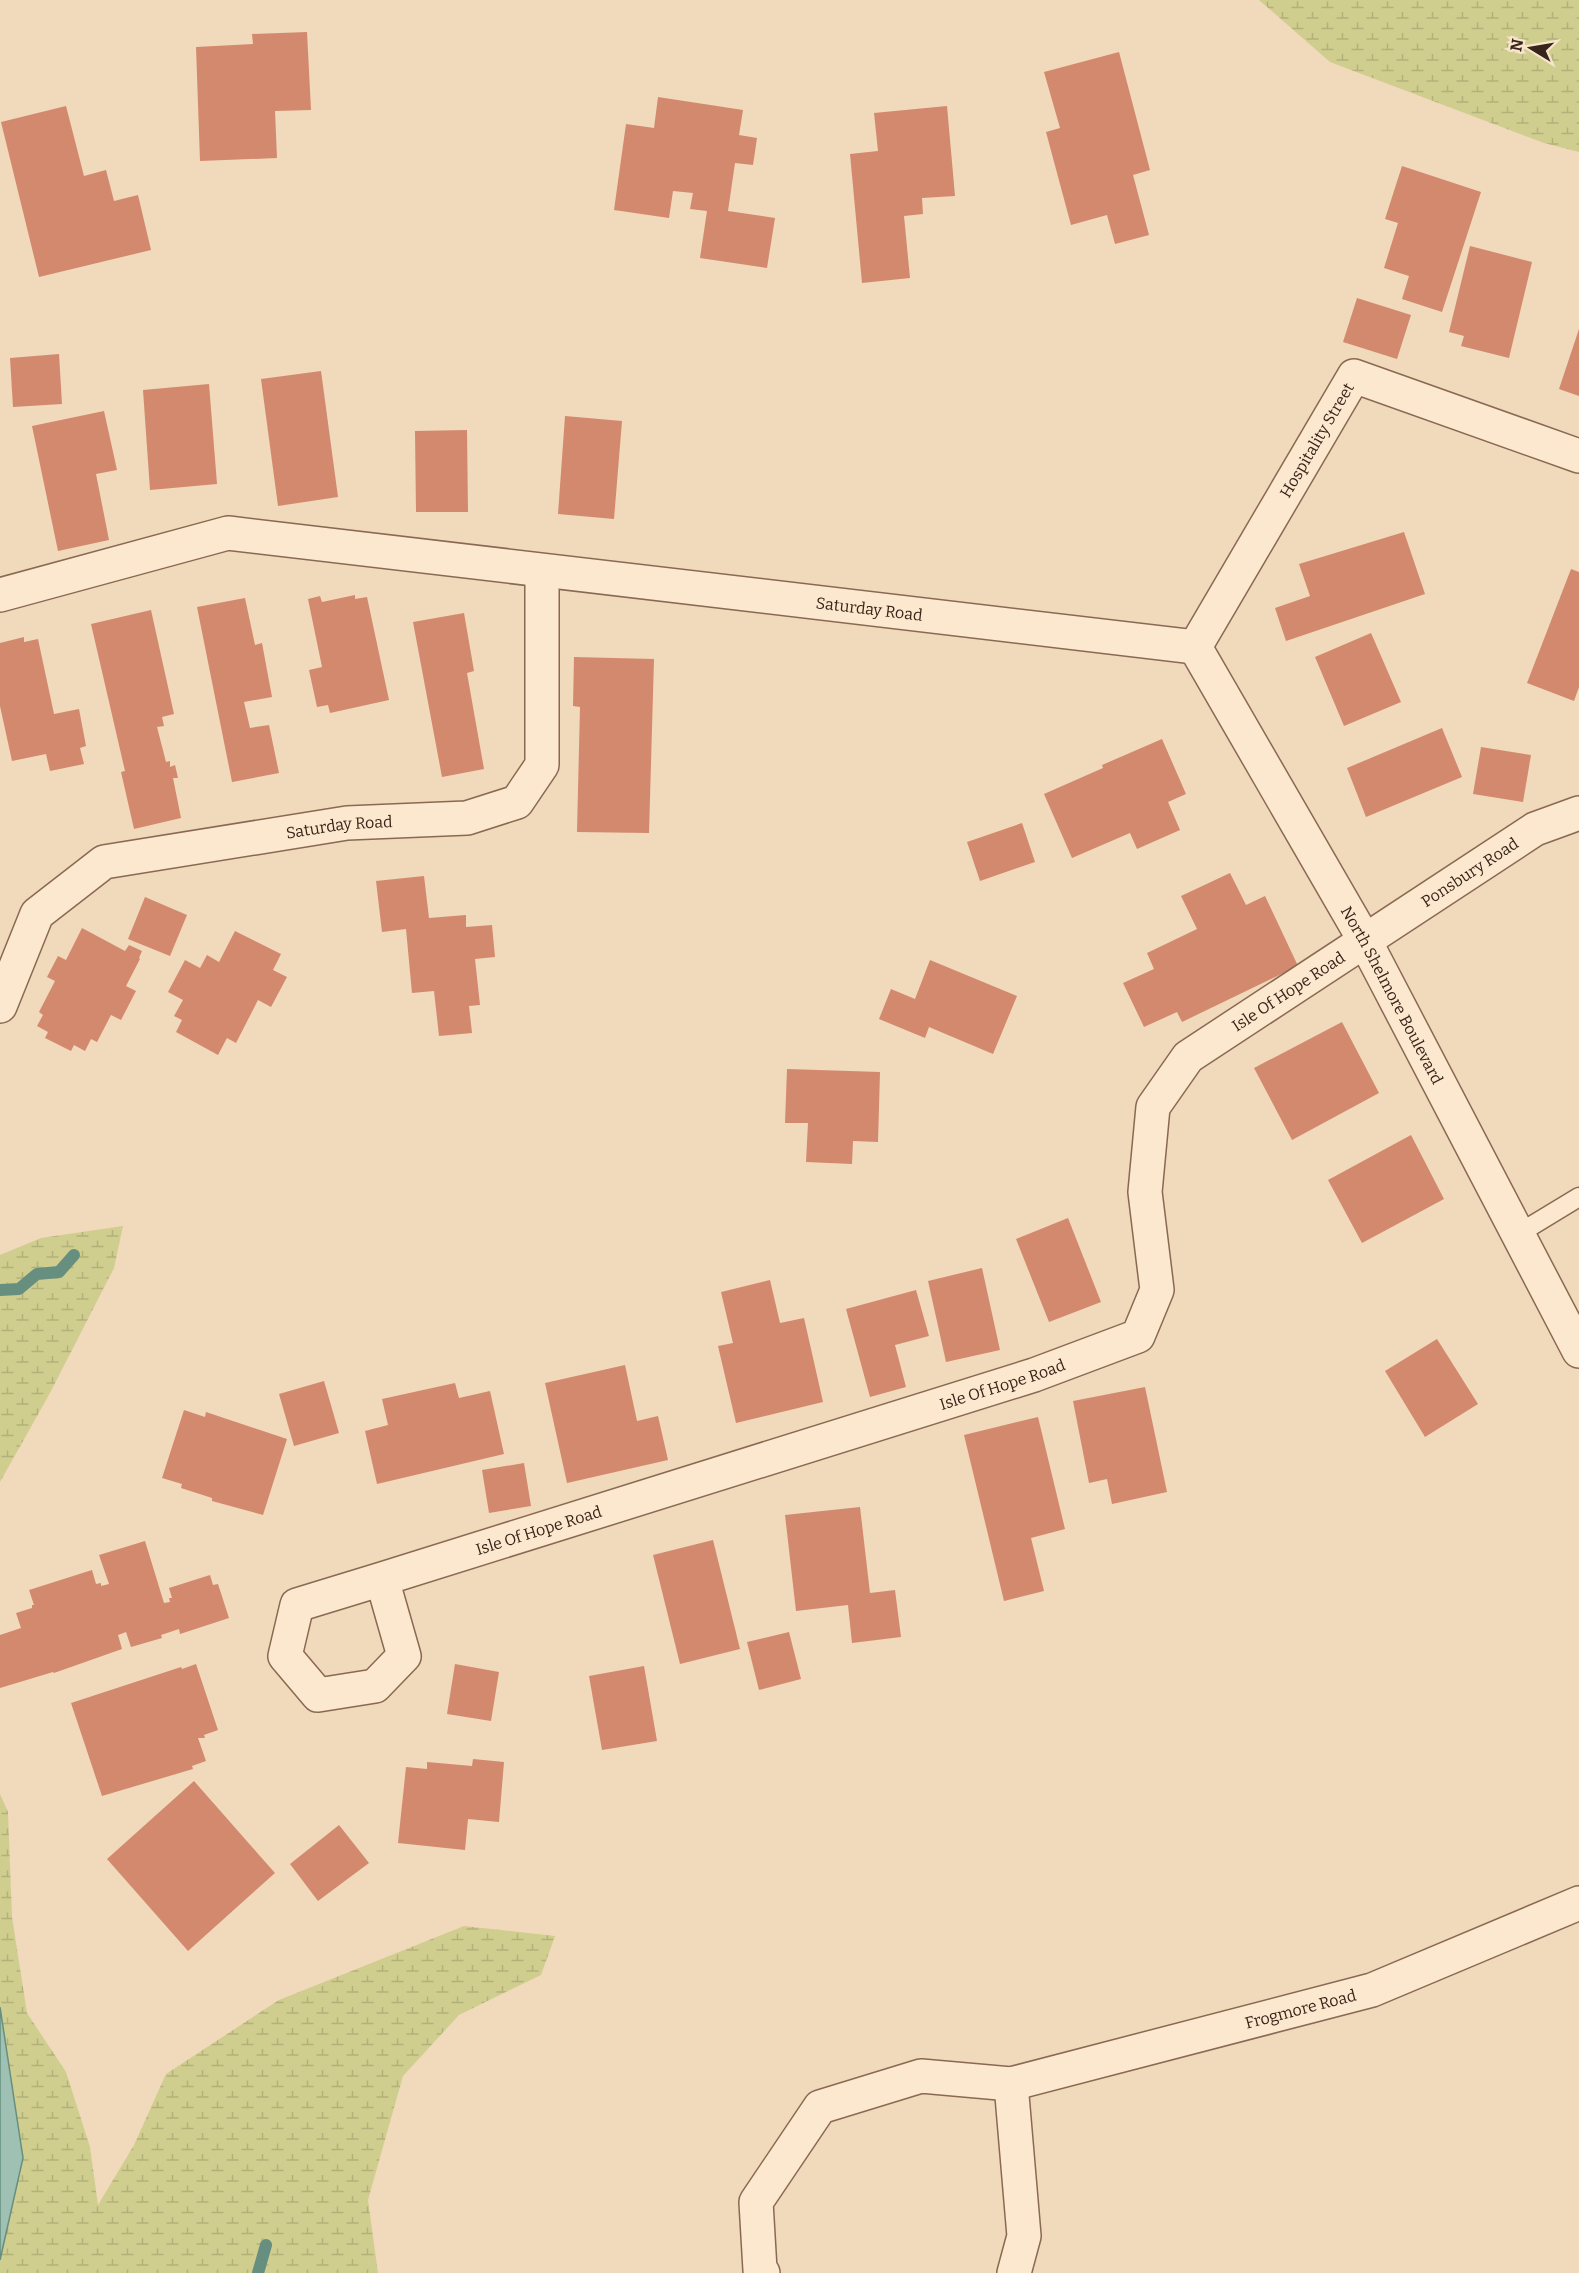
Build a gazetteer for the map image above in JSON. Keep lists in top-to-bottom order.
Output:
{
  "streets": {
    "street": [
      "Hospitality Street",
      "Saturday Road",
      "Ponsbury Road",
      "Isle Of Hope Road",
      "North Shelmore Boulevard",
      "Frogmore Road"
    ]
  },
  "crossings": [
    ["Hospitality Street", "Saturday Road"],
    ["Hospitality Street", "North Shelmore Boulevard"],
    ["Saturday Road", "North Shelmore Boulevard"],
    ["Ponsbury Road", "Isle Of Hope Road"],
    ["Ponsbury Road", "North Shelmore Boulevard"],
    ["Isle Of Hope Road", "North Shelmore Boulevard"]
  ],
  "north": "left"
}
